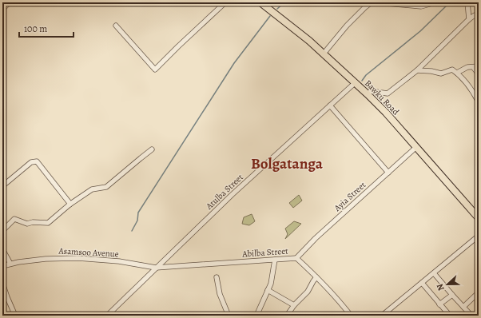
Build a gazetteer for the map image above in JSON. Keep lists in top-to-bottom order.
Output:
{
  "streets": {
    "highway": ["Bawku Road"],
    "street": [
      "Atulba Street",
      "Ayia Street",
      "Asamsoo Avenue",
      "Abilba Street"
    ]
  },
  "crossings": [
    ["Bawku Road", "Atulba Street"],
    ["Bawku Road", "Ayia Street"],
    ["Atulba Street", "Asamsoo Avenue"],
    ["Atulba Street", "Abilba Street"],
    ["Ayia Street", "Abilba Street"],
    ["Asamsoo Avenue", "Abilba Street"]
  ],
  "districts": ["Bolgatanga"],
  "scale_bar": "100 m",
  "north": "left"
}
